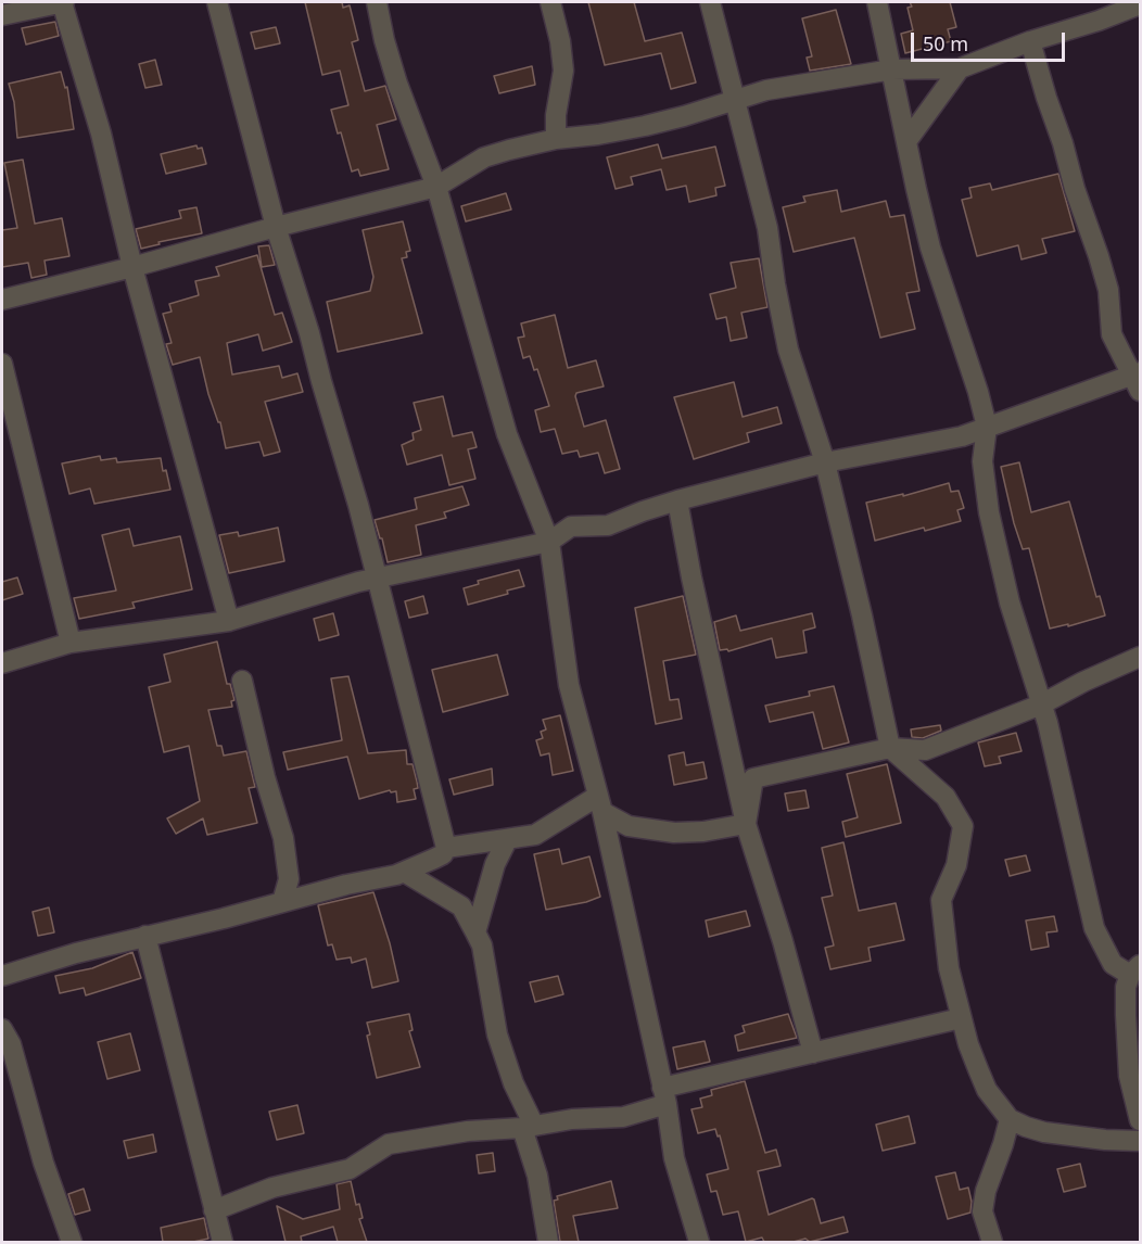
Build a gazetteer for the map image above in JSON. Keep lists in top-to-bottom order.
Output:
{
  "scale_bar": "50 m"
}
